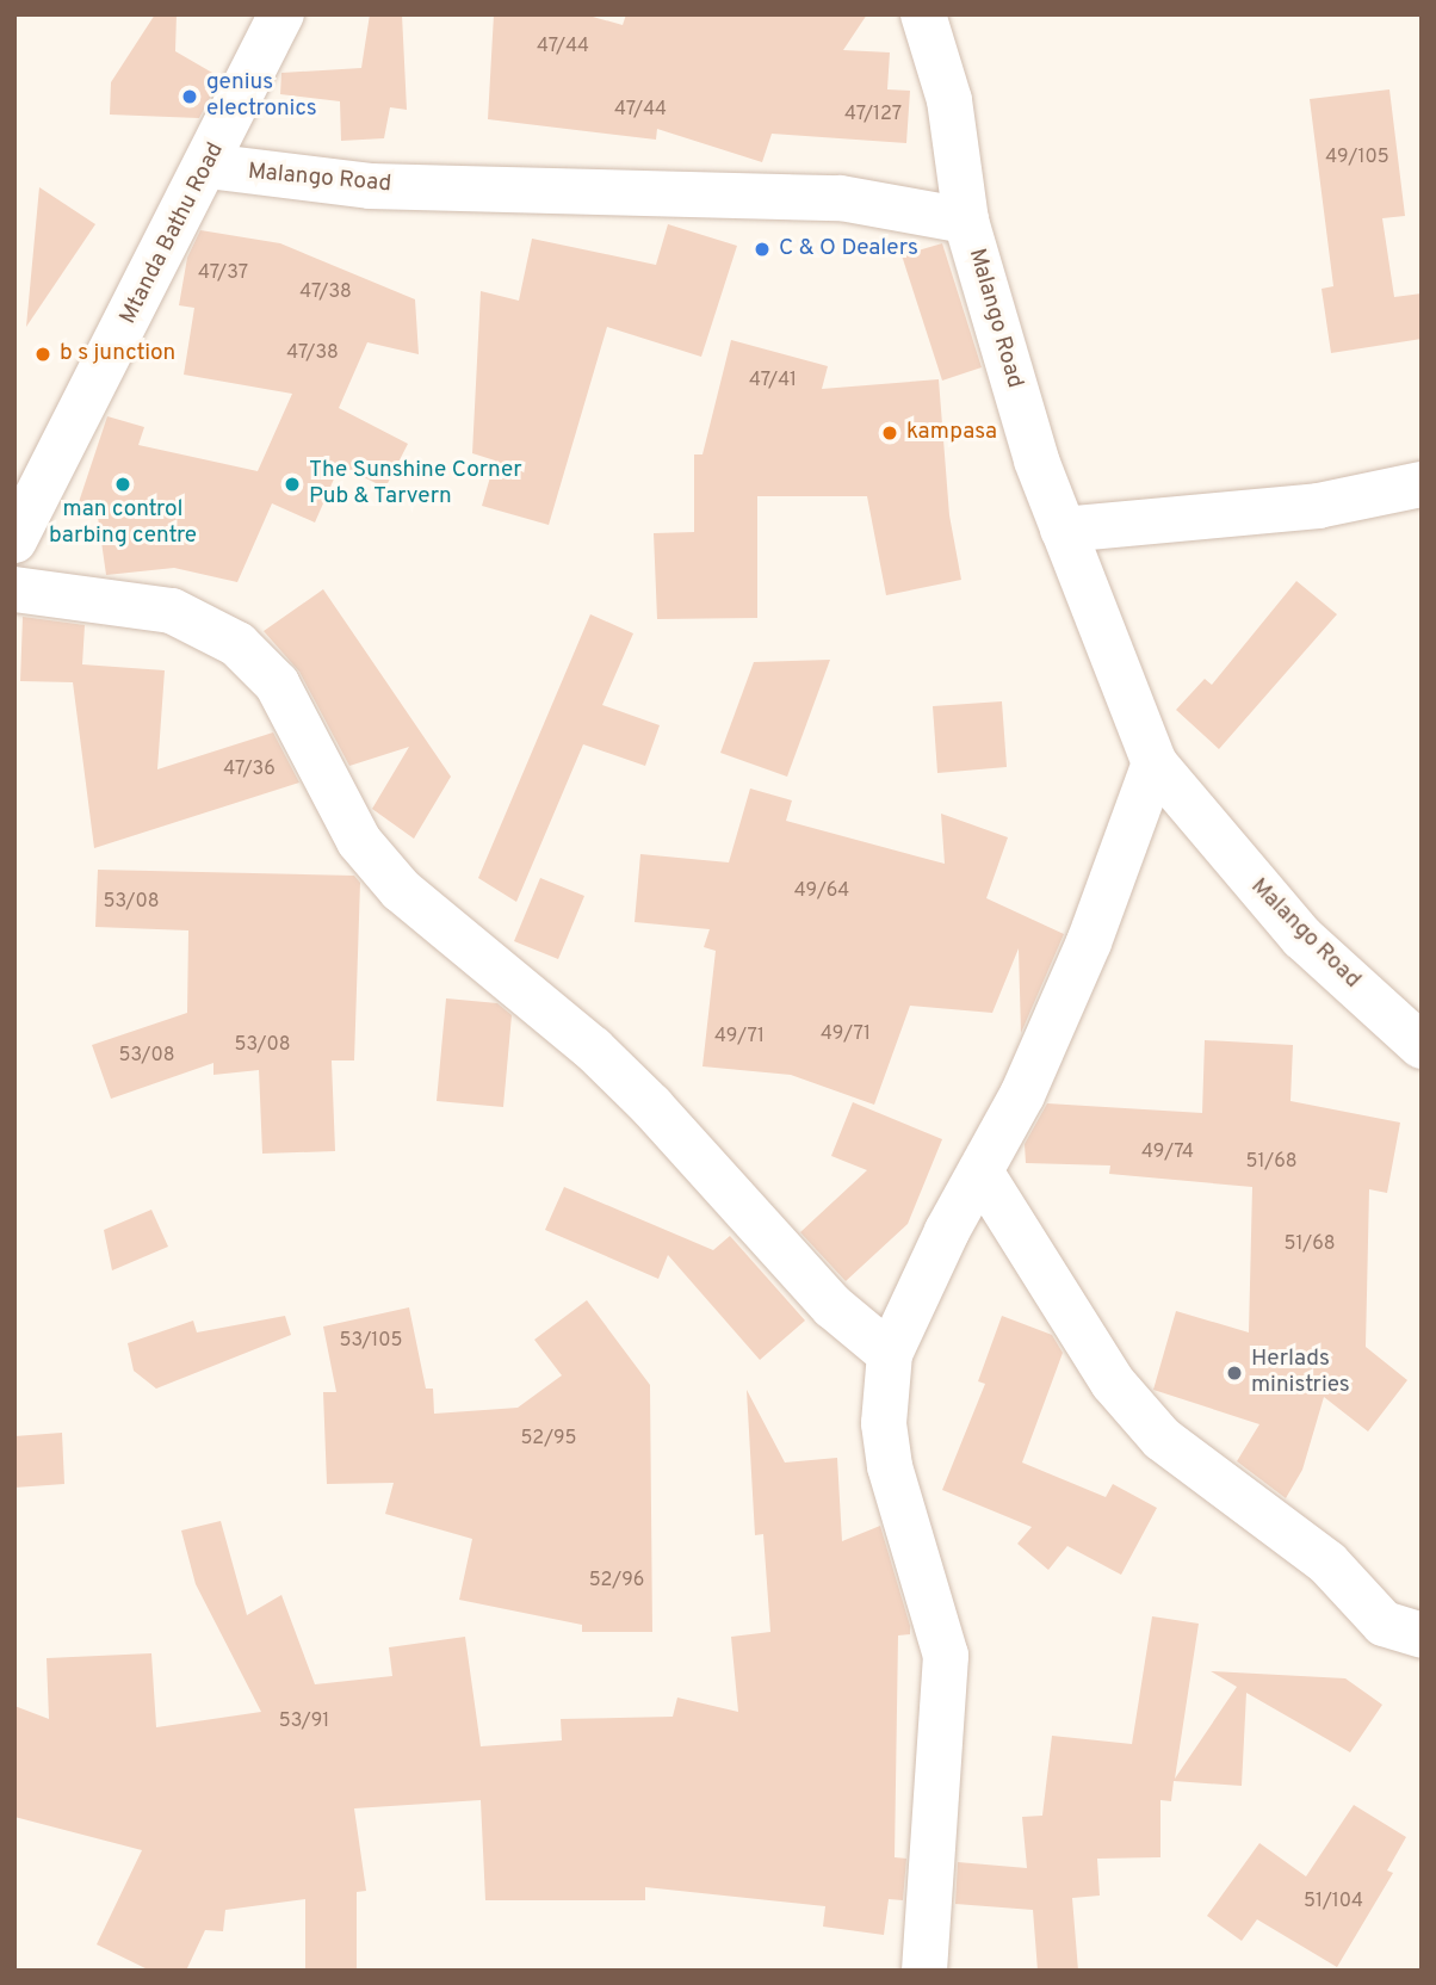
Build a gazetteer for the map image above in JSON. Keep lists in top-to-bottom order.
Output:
{
  "streets": {
    "street": ["Malango Road", "Mtanda Bathu Road"]
  },
  "crossings": [
    ["Malango Road", "Mtanda Bathu Road"]
  ],
  "places": [
    "genius electronics",
    "C & O Dealers",
    "b s junction",
    "kampasa",
    "man control barbing centre",
    "The Sunshine Corner Pub & Tarvern",
    "Herlads ministries"
  ],
  "house_numbers": [
    "47/44",
    "47/44",
    "47/127",
    "49/105",
    "47/37",
    "47/38",
    "47/38",
    "47/41",
    "47/36",
    "49/64",
    "53/08",
    "49/71",
    "49/71",
    "53/08",
    "53/08",
    "49/74",
    "51/68",
    "51/68",
    "53/105",
    "52/95",
    "52/96",
    "53/91",
    "51/104"
  ]
}
